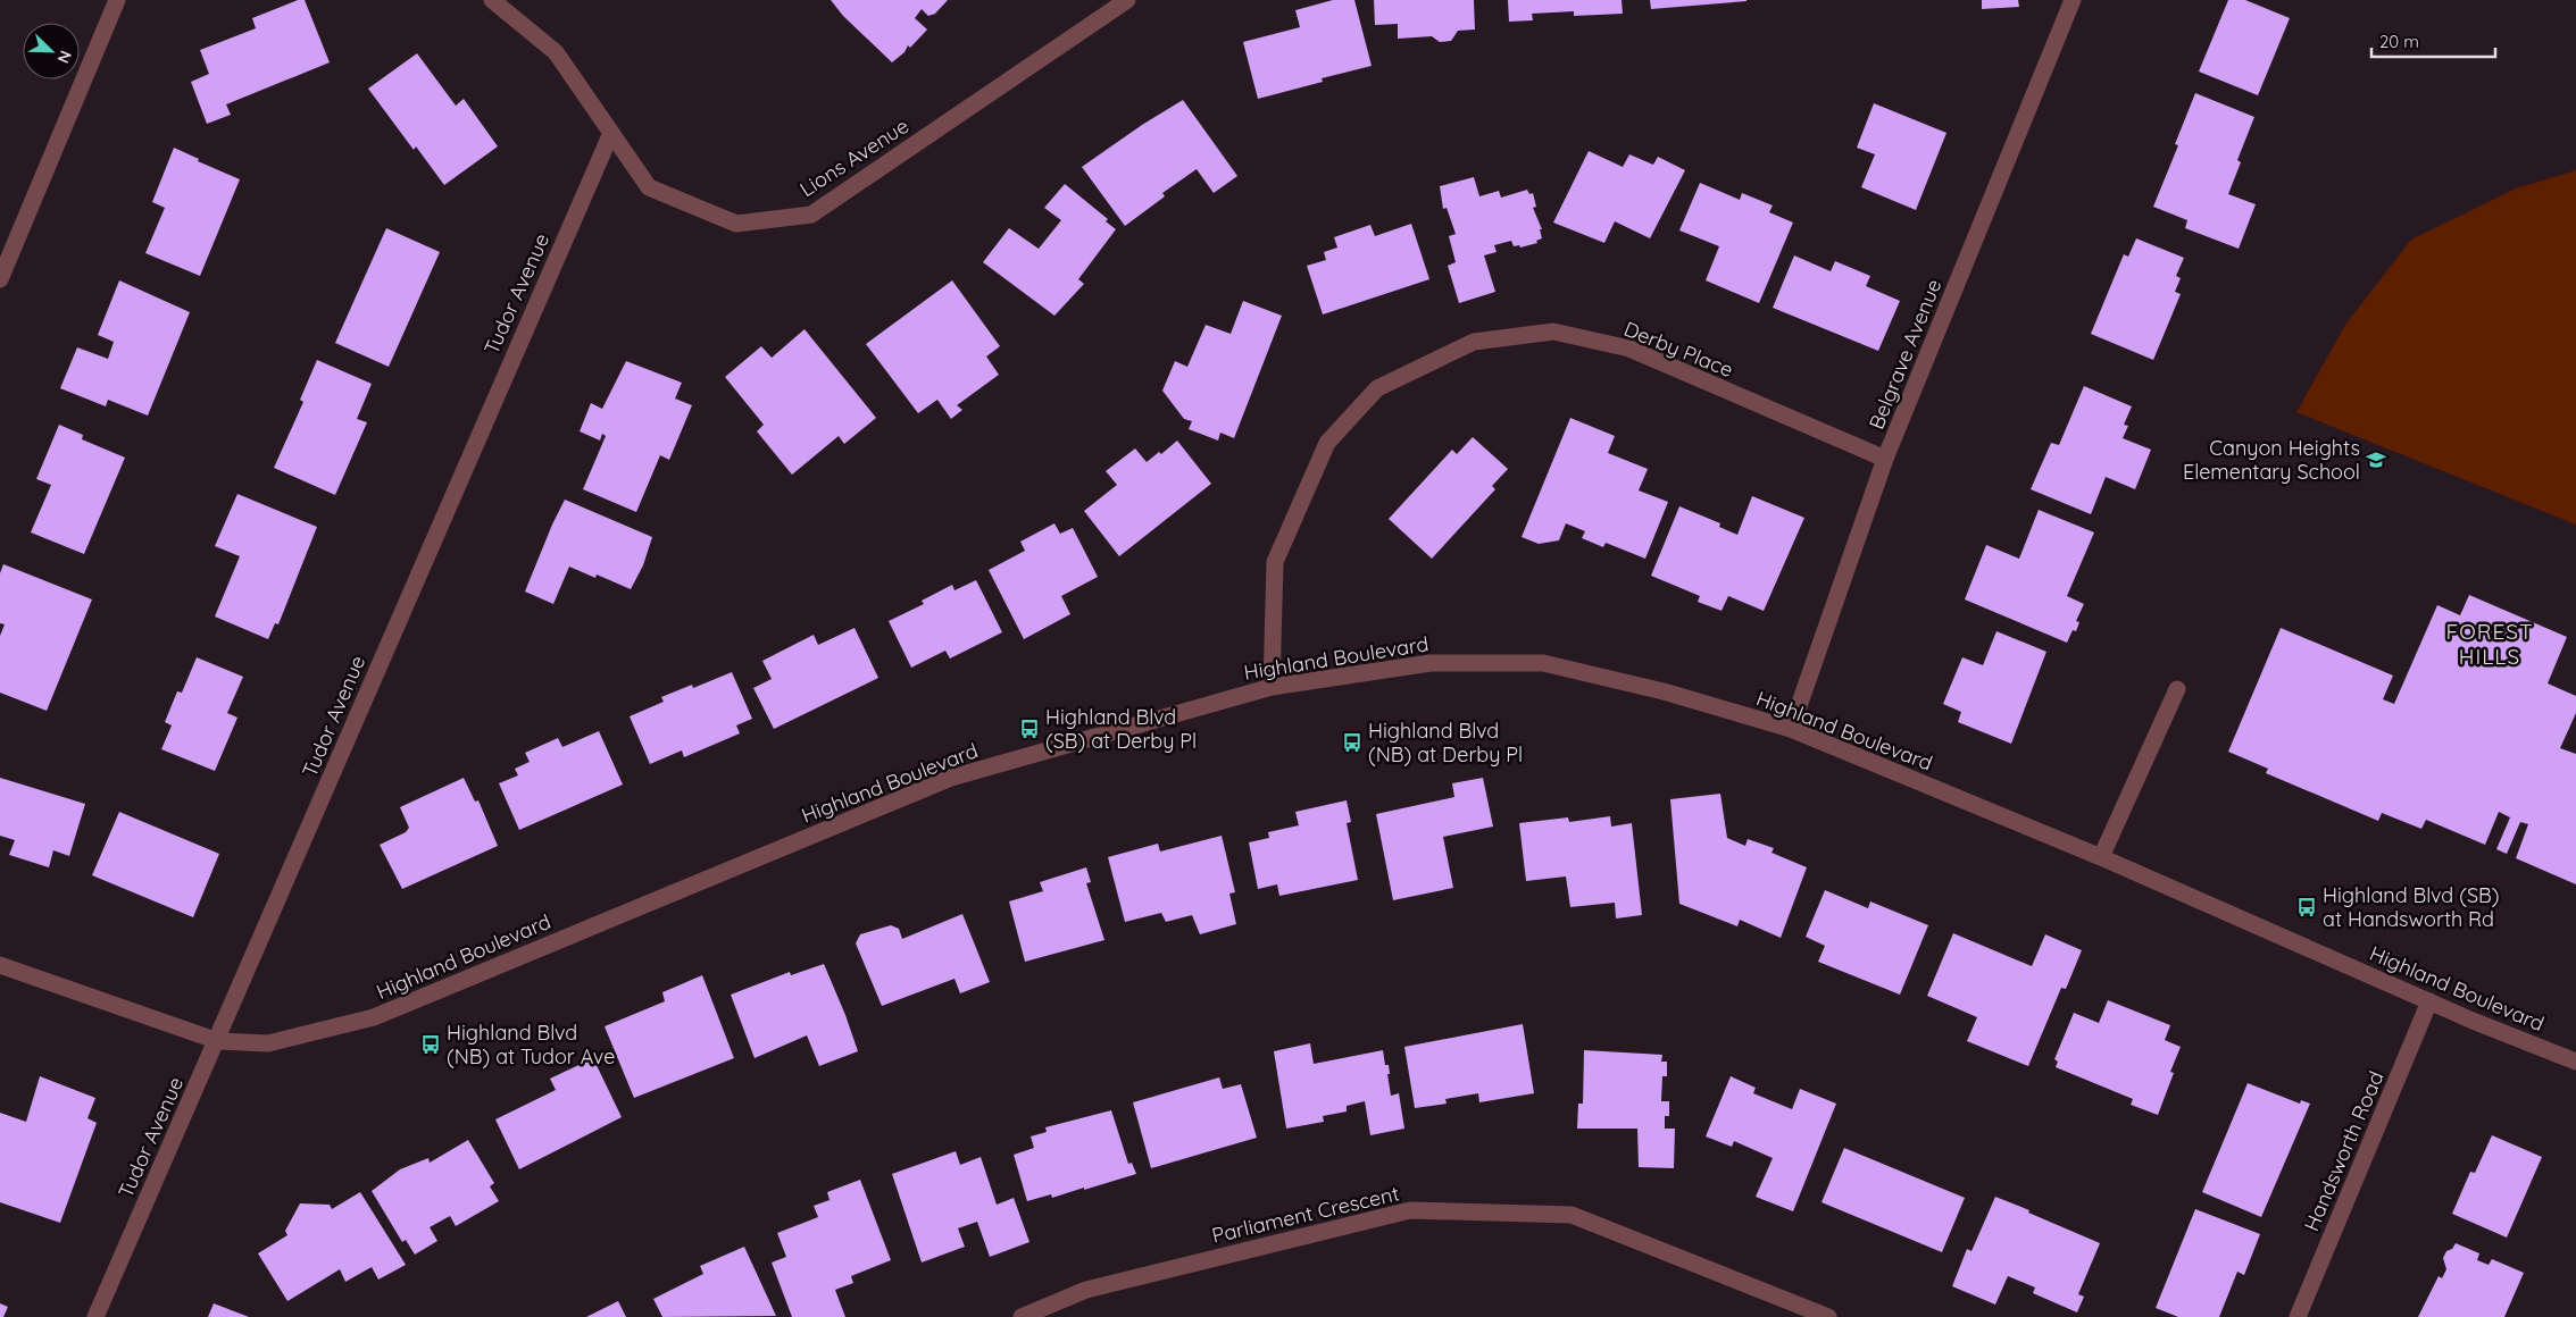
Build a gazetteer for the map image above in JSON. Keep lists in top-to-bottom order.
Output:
{
  "streets": {
    "street": [
      "Lions Avenue",
      "Tudor Avenue",
      "Derby Place",
      "Belgrave Avenue",
      "Highland Boulevard",
      "Handsworth Road",
      "Parliament Crescent"
    ]
  },
  "crossings": [
    ["Lions Avenue", "Tudor Avenue"],
    ["Tudor Avenue", "Highland Boulevard"],
    ["Derby Place", "Belgrave Avenue"],
    ["Derby Place", "Highland Boulevard"],
    ["Belgrave Avenue", "Highland Boulevard"],
    ["Highland Boulevard", "Handsworth Road"]
  ],
  "districts": ["FOREST HILLS"],
  "places": {
    "school or university": ["Canyon Heights Elementary School"],
    "bus stop": [
      "Highland Blvd (SB) at Derby Pl",
      "Highland Blvd (NB) at Derby Pl",
      "Highland Blvd (SB) at Handsworth Rd",
      "Highland Blvd (NB) at Tudor Ave"
    ]
  },
  "scale_bar": "20 m",
  "north": "bottom right"
}
